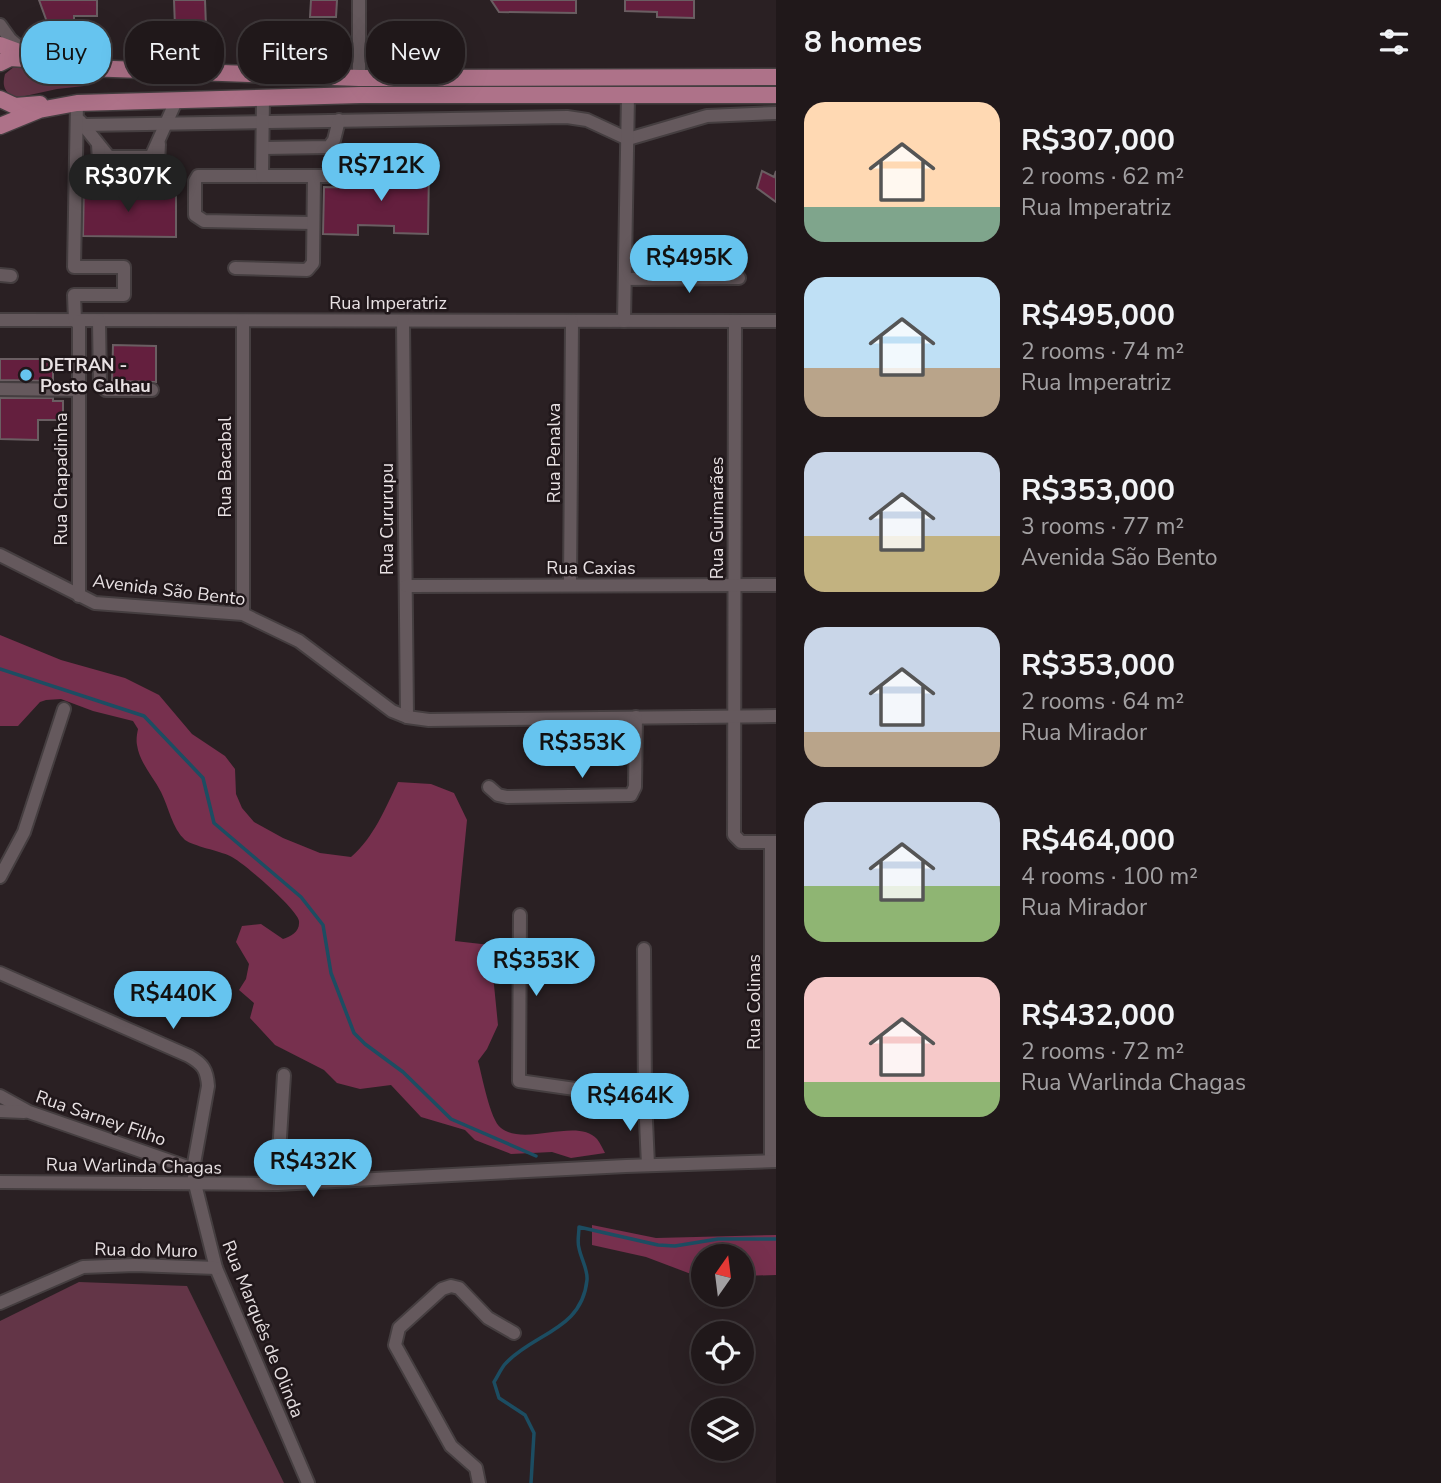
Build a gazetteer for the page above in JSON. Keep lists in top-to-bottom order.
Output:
{
  "streets": {
    "street": [
      "Rua Imperatriz",
      "Rua Penalva",
      "Rua Bacabal",
      "Rua Chapadinha",
      "Rua Guimarães",
      "Rua Cururupu",
      "Rua Caxias",
      "Avenida São Bento",
      "Rua Colinas",
      "Rua Sarney Filho",
      "Rua Warlinda Chagas",
      "Rua do Muro",
      "Rua Marquês de Olinda"
    ]
  },
  "crossings": [
    ["Rua Imperatriz", "Rua Penalva"],
    ["Rua Imperatriz", "Rua Bacabal"],
    ["Rua Imperatriz", "Rua Chapadinha"],
    ["Rua Imperatriz", "Rua Guimarães"],
    ["Rua Imperatriz", "Rua Cururupu"],
    ["Rua Penalva", "Rua Caxias"],
    ["Rua Bacabal", "Avenida São Bento"],
    ["Rua Chapadinha", "Avenida São Bento"],
    ["Rua Guimarães", "Rua Caxias"],
    ["Rua Guimarães", "Avenida São Bento"],
    ["Rua Guimarães", "Rua Colinas"],
    ["Rua Cururupu", "Rua Caxias"],
    ["Rua Cururupu", "Avenida São Bento"],
    ["Rua Colinas", "Rua Warlinda Chagas"],
    ["Rua Sarney Filho", "Rua Marquês de Olinda"],
    ["Rua Warlinda Chagas", "Rua Marquês de Olinda"],
    ["Rua do Muro", "Rua Marquês de Olinda"]
  ],
  "places": ["DETRAN - Posto Calhau"],
  "north": "top",
  "page": {
    "heading": "8 homes",
    "chip": [
      "Buy",
      "Rent",
      "Filters",
      "New"
    ],
    "list": [
      {
        "name": "R$307,000",
        "note": "2 rooms · 62 m² · Rua Imperatriz"
      },
      {
        "name": "R$495,000",
        "note": "2 rooms · 74 m² · Rua Imperatriz"
      },
      {
        "name": "R$353,000",
        "note": "3 rooms · 77 m² · Avenida São Bento"
      },
      {
        "name": "R$353,000",
        "note": "2 rooms · 64 m² · Rua Mirador"
      },
      {
        "name": "R$464,000",
        "note": "4 rooms · 100 m² · Rua Mirador"
      },
      {
        "name": "R$432,000",
        "note": "2 rooms · 72 m² · Rua Warlinda Chagas"
      }
    ],
    "price": [
      "R$712K",
      "R$307K",
      "R$495K",
      "R$353K",
      "R$353K",
      "R$440K",
      "R$464K",
      "R$432K"
    ]
  }
}
